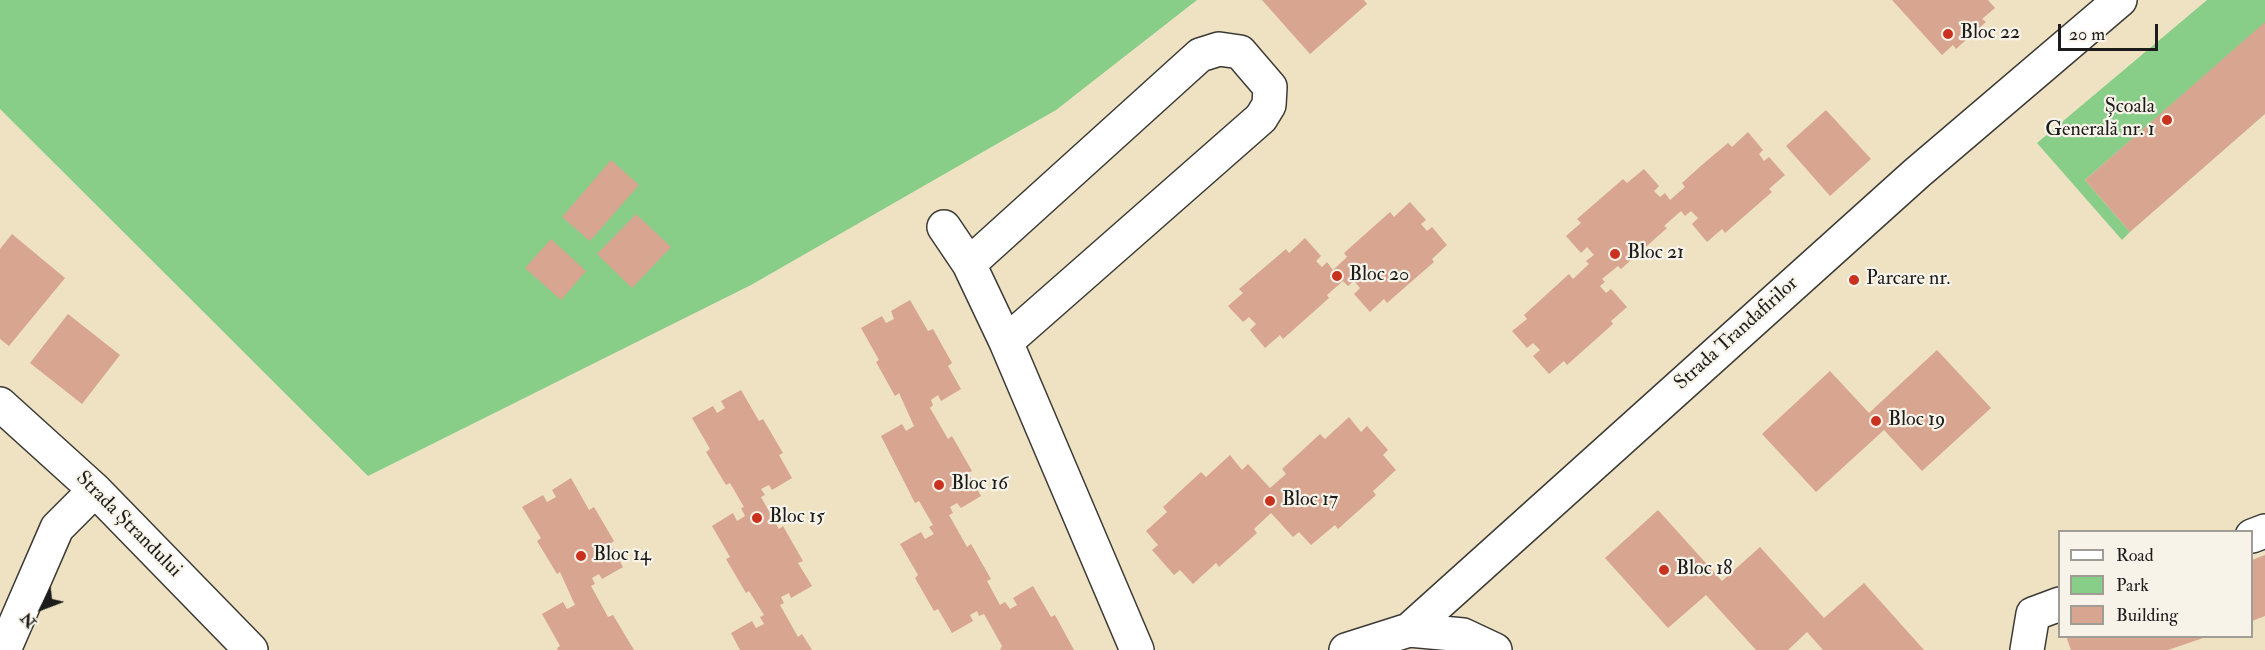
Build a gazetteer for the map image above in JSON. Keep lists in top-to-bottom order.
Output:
{
  "streets": {
    "street": ["Strada Trandafirilor", "Strada Ștrandului"]
  },
  "places": [
    "Bloc 22",
    "Școala Generală nr. 1",
    "Bloc 21",
    "Bloc 20",
    "Parcare nr.",
    "Bloc 19",
    "Bloc 16",
    "Bloc 17",
    "Bloc 15",
    "Bloc 14",
    "Bloc 18"
  ],
  "legend": ["Road", "Park", "Building"],
  "scale_bar": "20 m",
  "north": "bottom left"
}
